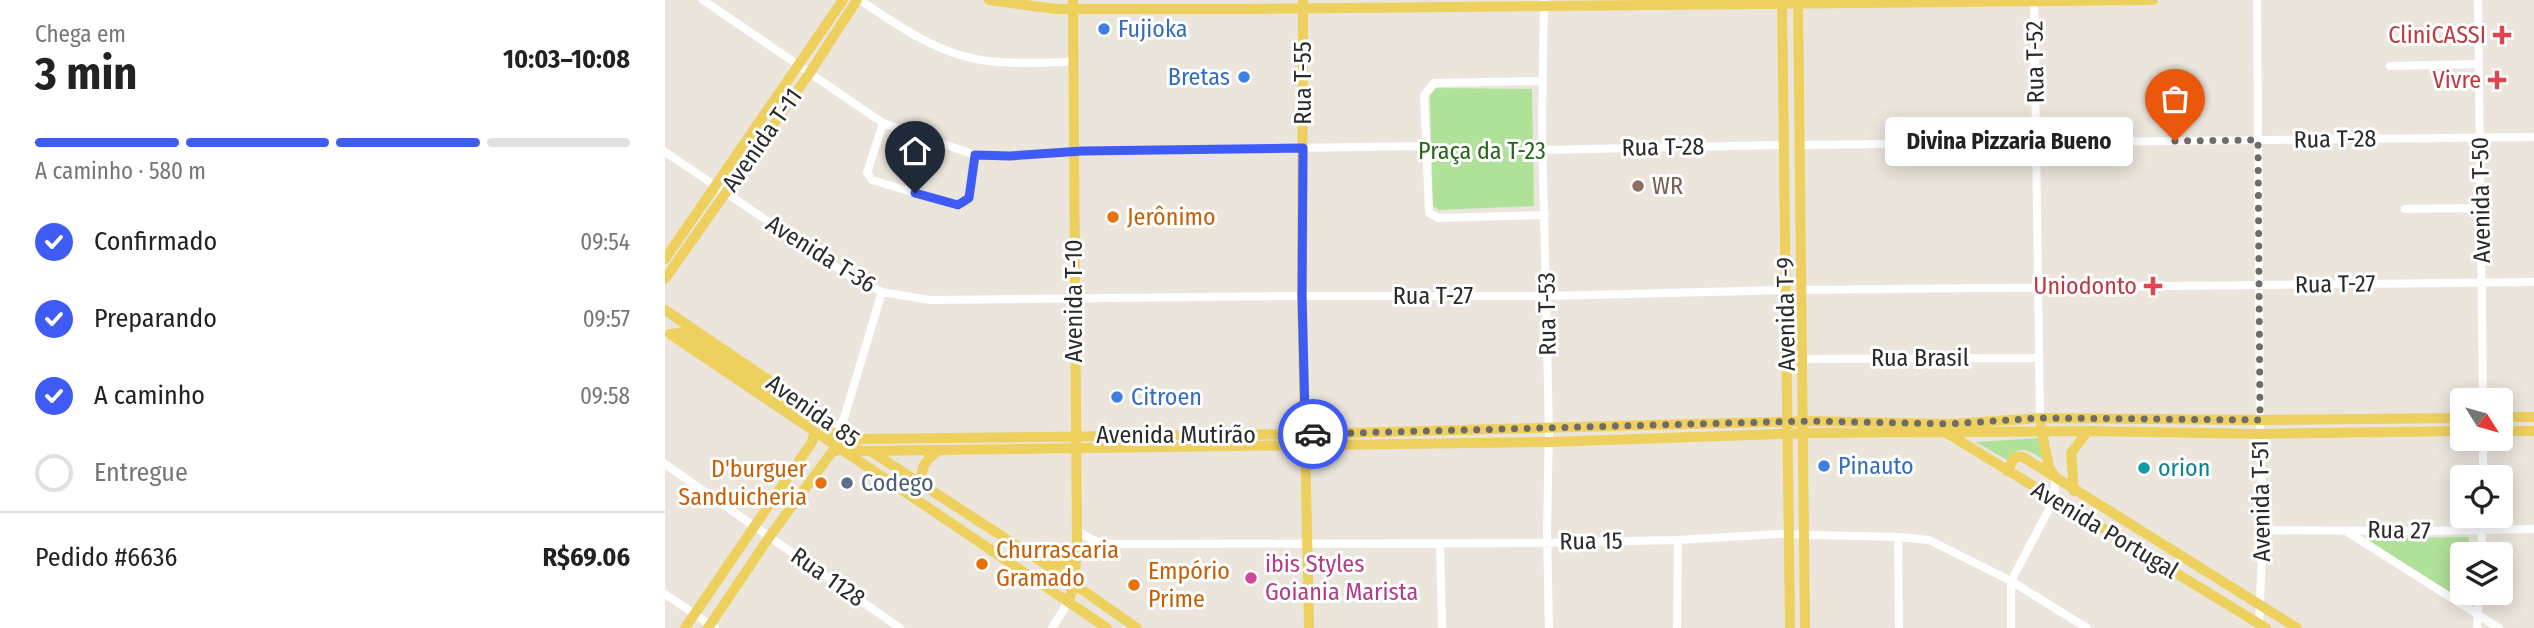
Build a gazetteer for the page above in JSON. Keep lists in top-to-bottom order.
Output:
{
  "streets": {
    "main road": [
      "Rua T-55",
      "Avenida T-11",
      "Avenida T-10",
      "Avenida T-9",
      "Avenida 85",
      "Avenida Mutirão",
      "Avenida Portugal"
    ],
    "street": [
      "Rua T-52",
      "Rua T-28",
      "Avenida T-50",
      "Avenida T-36",
      "Rua T-27",
      "Rua T-53",
      "Rua Brasil",
      "Avenida T-51",
      "Rua 27",
      "Rua 15",
      "Rua 1128"
    ]
  },
  "crossings": [
    ["Rua T-52", "Rua T-28"],
    ["Rua T-52", "Rua T-27"],
    ["Rua T-52", "Rua Brasil"],
    ["Rua T-52", "Avenida Mutirão"],
    ["Rua T-55", "Rua T-27"],
    ["Rua T-55", "Avenida Mutirão"],
    ["Rua T-55", "Rua 15"],
    ["Rua T-28", "Avenida T-50"],
    ["Rua T-28", "Rua T-53"],
    ["Rua T-28", "Avenida T-9"],
    ["Rua T-28", "Avenida T-51"],
    ["Avenida T-11", "Avenida T-36"],
    ["Avenida T-50", "Rua T-27"],
    ["Avenida T-36", "Rua T-27"],
    ["Avenida T-36", "Avenida T-10"],
    ["Rua T-27", "Avenida T-10"],
    ["Rua T-27", "Rua T-53"],
    ["Rua T-27", "Avenida T-9"],
    ["Rua T-27", "Avenida T-51"],
    ["Avenida T-10", "Avenida 85"],
    ["Avenida T-10", "Avenida Mutirão"],
    ["Avenida T-10", "Rua 15"],
    ["Rua T-53", "Avenida Mutirão"],
    ["Rua T-53", "Rua 15"],
    ["Avenida T-9", "Rua Brasil"],
    ["Avenida T-9", "Avenida Mutirão"],
    ["Avenida T-9", "Rua 15"],
    ["Avenida 85", "Avenida Mutirão"],
    ["Avenida Mutirão", "Avenida T-51"],
    ["Avenida Mutirão", "Avenida Portugal"],
    ["Avenida T-51", "Avenida Portugal"],
    ["Avenida T-51", "Rua 27"]
  ],
  "parks": ["Praça da T-23"],
  "places": {
    "other": [
      "Fujioka",
      "Bretas",
      "Divina Pizzaria Bueno",
      "WR",
      "Jerônimo",
      "Citroen",
      "Pinauto",
      "orion",
      "D'burguer Sanduicheria",
      "Codego",
      "Churrascaria Gramado",
      "ibis Styles Goiania Marista",
      "Empório Prime"
    ],
    "health": ["CliniCASSI", "Vivre", "Uniodonto"]
  },
  "north": "bottom right",
  "page": {
    "heading": ["3 min", "Chega em", "10:03–10:08"],
    "panel": ["Pedido #6636", "R$69.06"],
    "bubble": "Divina Pizzaria Bueno",
    "bar": "A caminho · 580 m",
    "list": [
      ["Confirmado", "09:54"],
      ["Preparando", "09:57"],
      ["A caminho", "09:58"],
      "Entregue"
    ]
  }
}
